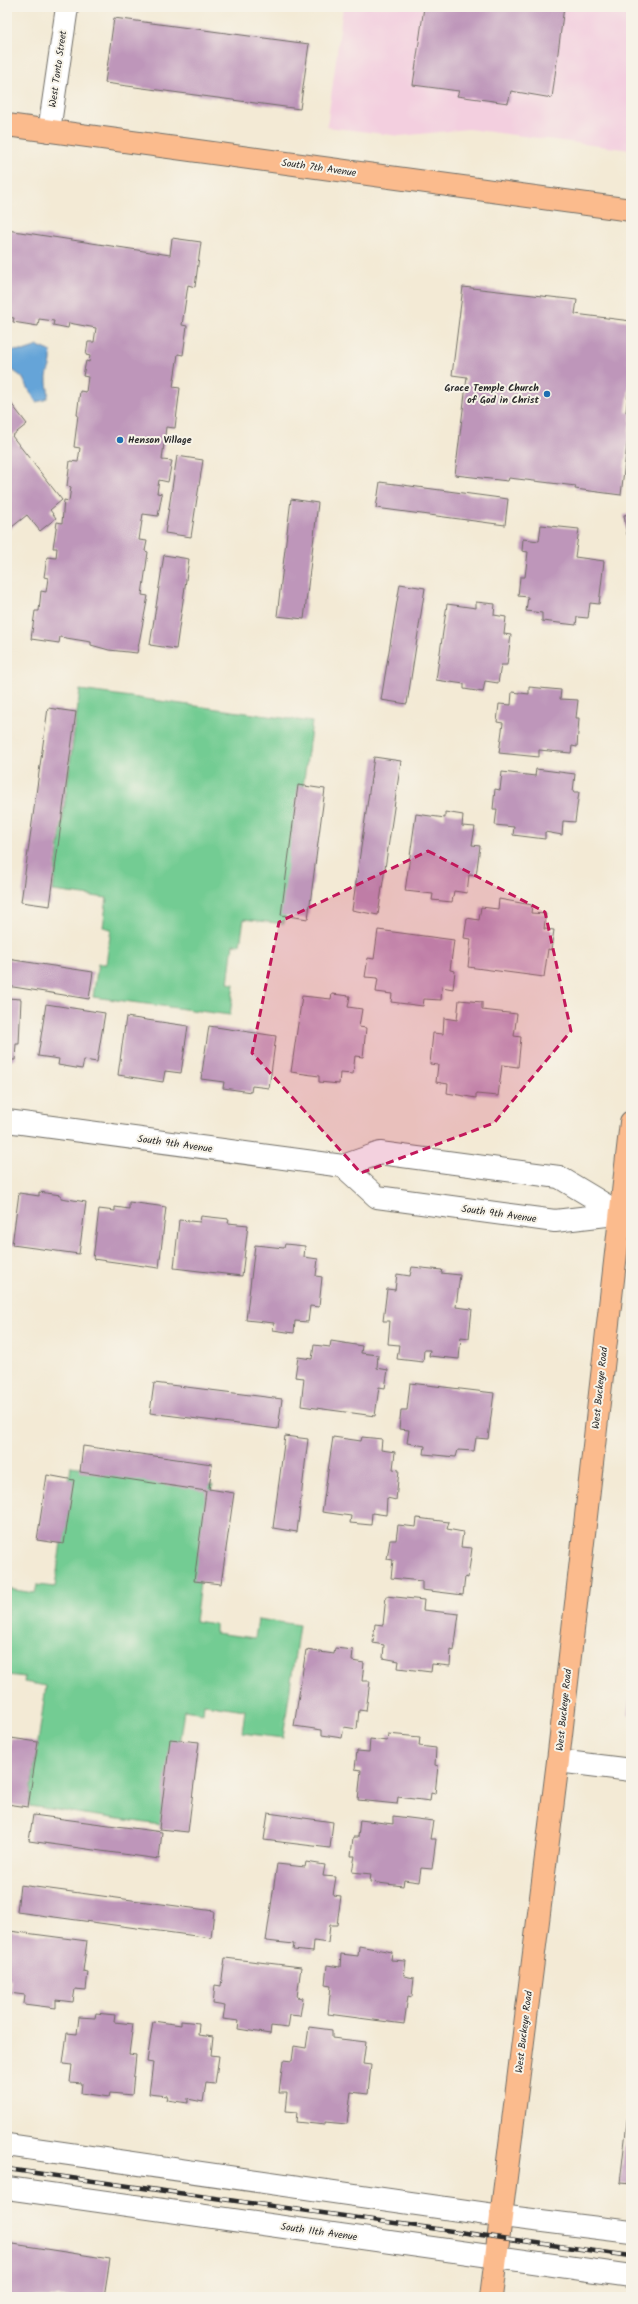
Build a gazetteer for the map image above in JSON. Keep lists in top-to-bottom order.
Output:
{
  "streets": {
    "main road": ["South 7th Avenue", "West Buckeye Road"],
    "street": ["West Tonto Street", "South 9th Avenue", "South 11th Avenue"]
  },
  "crossings": [
    ["West Tonto Street", "South 7th Avenue"],
    ["South 9th Avenue", "West Buckeye Road"],
    ["West Buckeye Road", "South 11th Avenue"]
  ],
  "places": ["Grace Temple Church of God in Christ", "Henson Village"]
}
